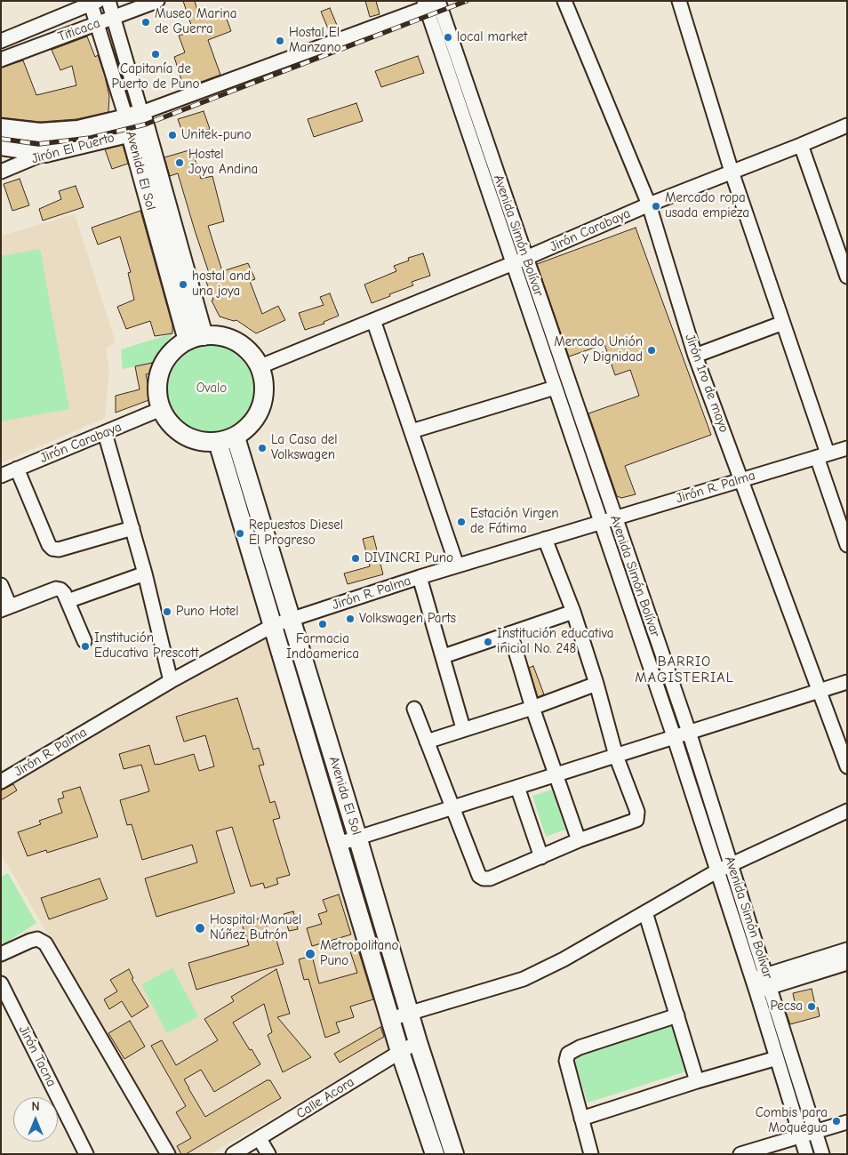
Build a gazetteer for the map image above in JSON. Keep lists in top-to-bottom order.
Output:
{
  "streets": {
    "main road": ["Jirón El Puerto", "Avenida El Sol"],
    "street": [
      "Titicaca",
      "Jirón Carabaya",
      "Avenida Simón Bolívar",
      "Jirón 1ro de mayo",
      "Jirón R. Palma",
      "Jirón Tacna",
      "Calle Acora"
    ]
  },
  "crossings": [
    ["Titicaca", "Avenida El Sol"],
    ["Jirón El Puerto", "Avenida El Sol"],
    ["Avenida El Sol", "Jirón Carabaya"],
    ["Avenida El Sol", "Jirón R. Palma"],
    ["Avenida El Sol", "Calle Acora"],
    ["Jirón Carabaya", "Avenida Simón Bolívar"],
    ["Jirón Carabaya", "Jirón 1ro de mayo"],
    ["Avenida Simón Bolívar", "Jirón R. Palma"],
    ["Jirón 1ro de mayo", "Jirón R. Palma"]
  ],
  "districts": ["BARRIO MAGISTERIAL"],
  "parks": ["Ovalo"],
  "places": [
    "Museo Marina de Guerra",
    "local market",
    "Hostal El Manzano",
    "Capitanía de Puerto de Puno",
    "Unitek-puno",
    "Hostel Joya Andina",
    "Mercado ropa usada empieza",
    "hostal and una joya",
    "Mercado Unión y Dignidad",
    "La Casa del Volkswagen",
    "Estación Virgen de Fátima",
    "Repuestos Diesel El Progreso",
    "DIVINCRI Puno",
    "Puno Hotel",
    "Volkswagen Parts",
    "Farmacia Indoamerica",
    "Institución educativa inicial No. 248",
    "Institución Educativa Prescott",
    "Hospital Manuel Núñez Butrón",
    "Metropolitano Puno",
    "Pecsa",
    "Combis para Moquegua"
  ],
  "north": "top"
}
